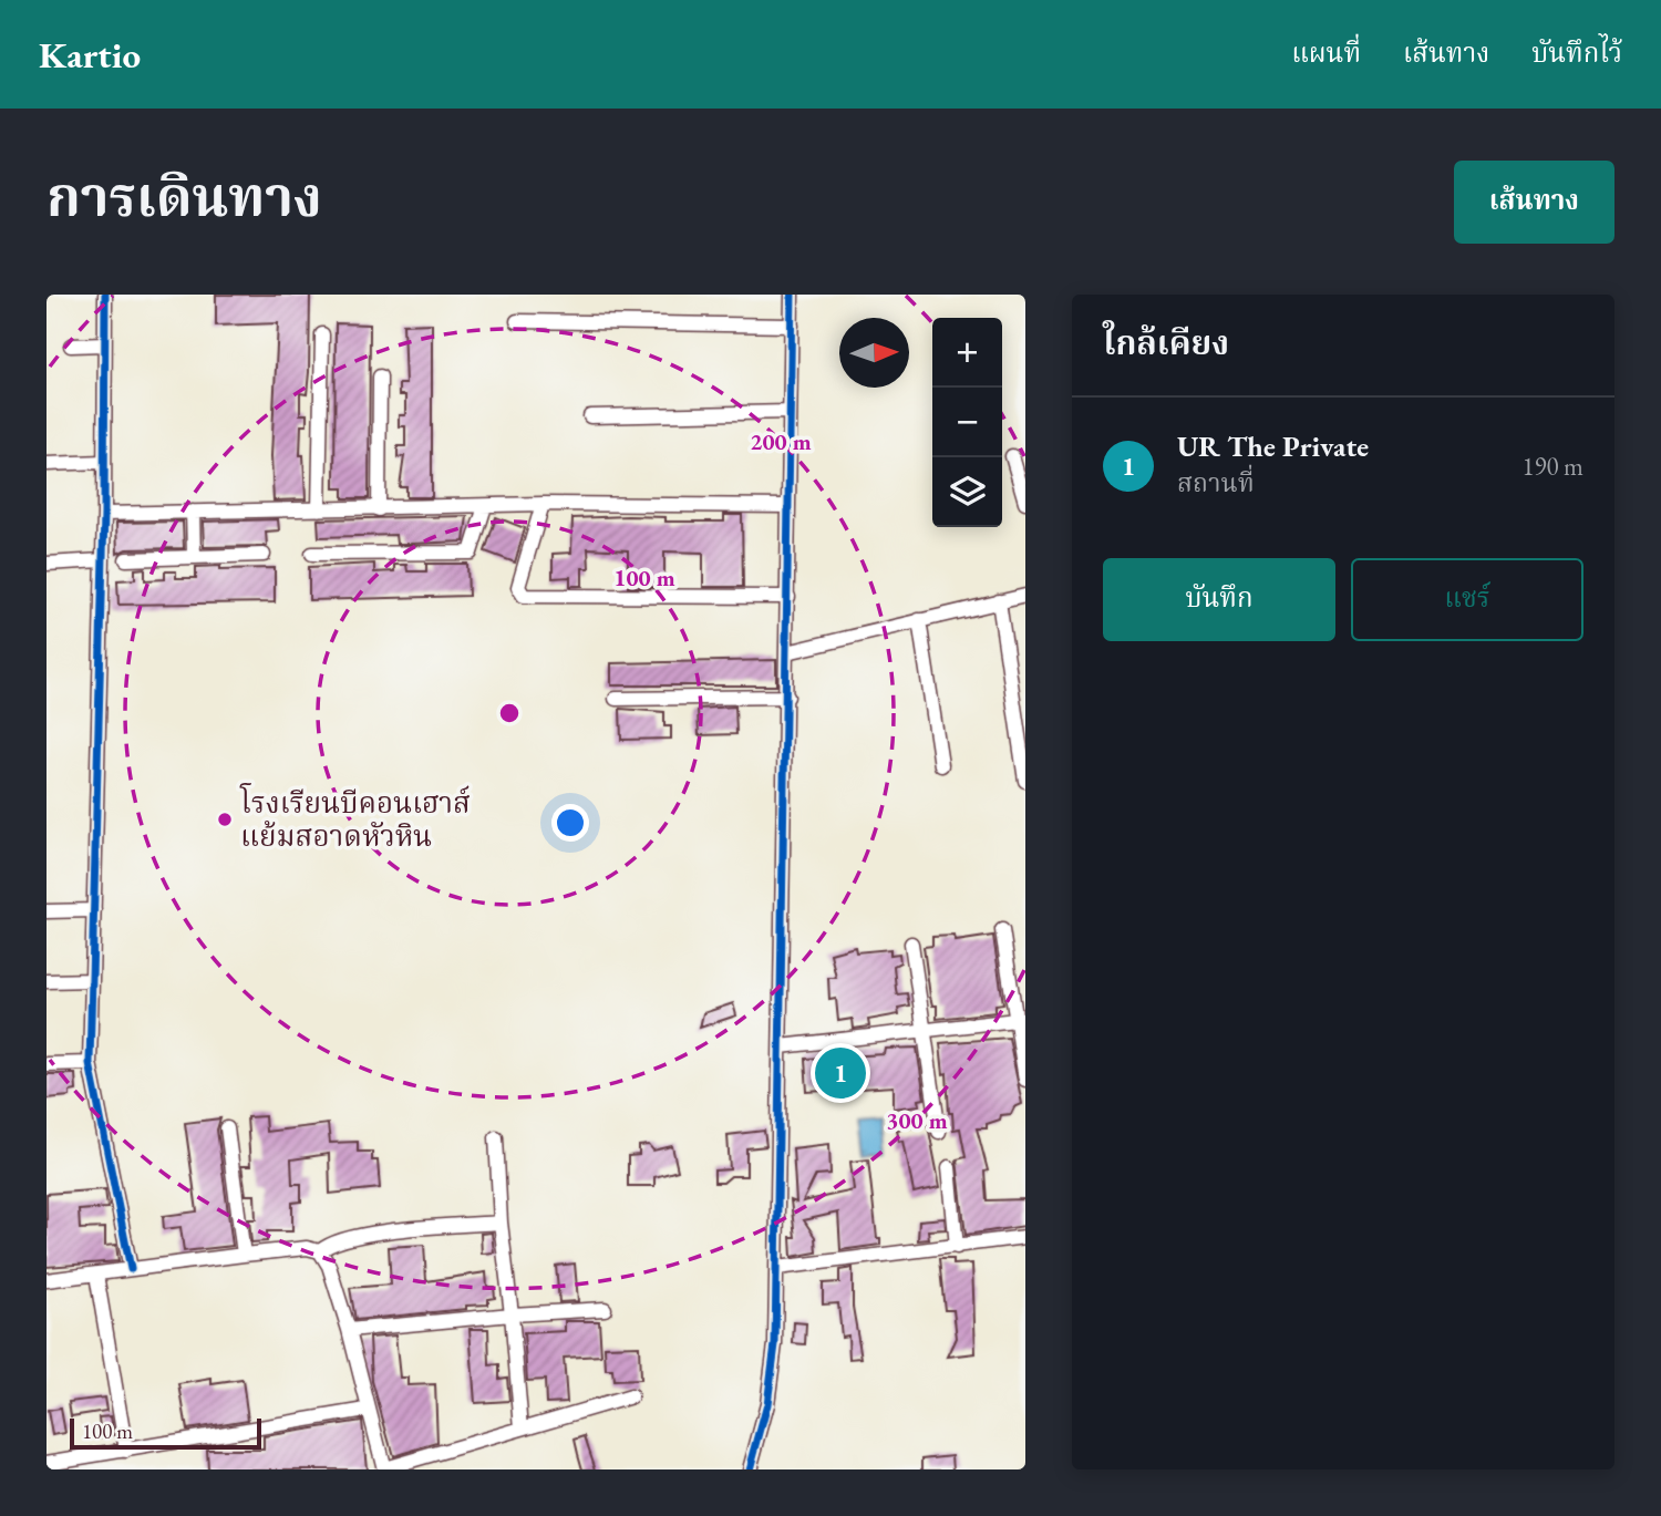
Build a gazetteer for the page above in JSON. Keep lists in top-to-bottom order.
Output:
{
  "places": ["โรงเรียนบีคอนเฮาส์ แย้มสอาดหัวหิน"],
  "scale_bar": "100 m",
  "north": "right",
  "page": {
    "header": "Kartio",
    "nav": ["แผนที่", "เส้นทาง", "บันทึกไว้"],
    "title": "การเดินทาง",
    "buttons": [
      "เส้นทาง",
      ["บันทึก", "แชร์"]
    ],
    "heading": "ใกล้เคียง",
    "map_buttons": ["+", "−"],
    "list": [
      {
        "mark": "1",
        "name": "UR The Private",
        "note": "สถานที่",
        "value": "190 m"
      }
    ],
    "pins": "1",
    "scale": "100 m"
  },
  "rings": ["200 m", "100 m", "300 m"]
}
